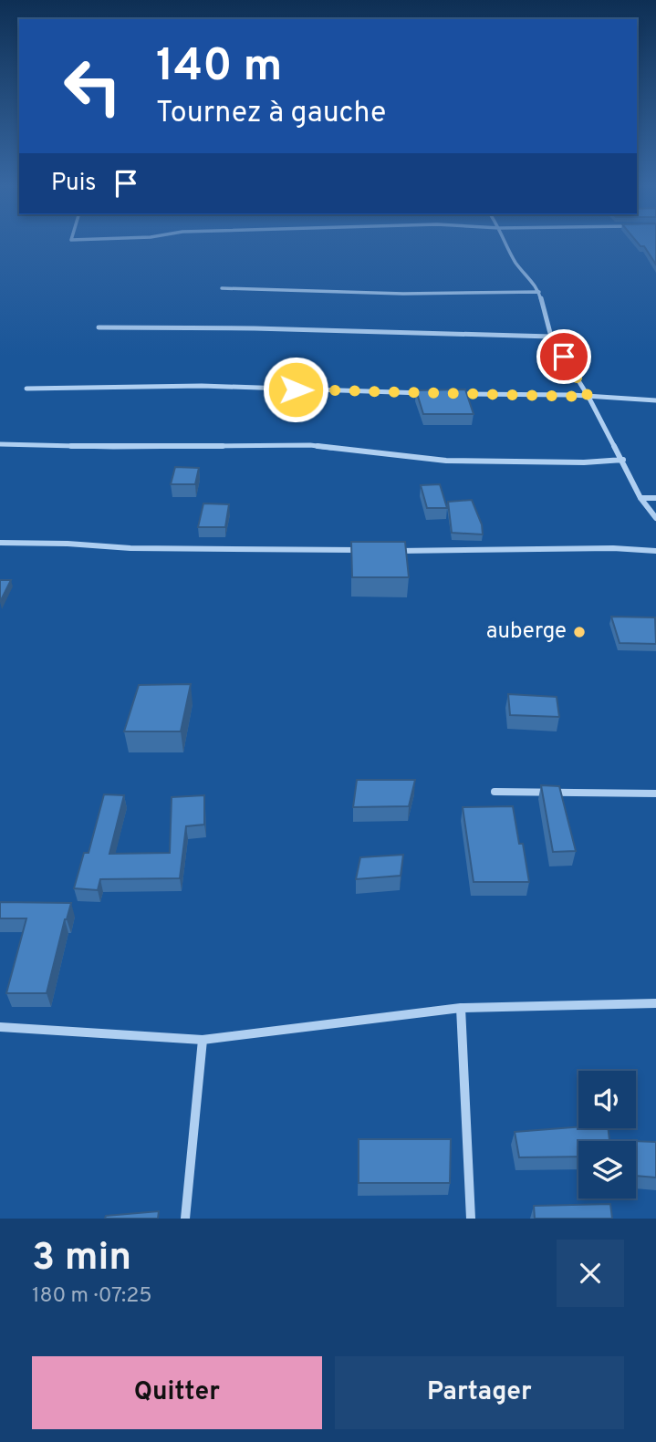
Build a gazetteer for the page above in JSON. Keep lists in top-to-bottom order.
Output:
{
  "places": ["auberge"],
  "page": {
    "turn": ["140 m", "Tournez à gauche"],
    "then": "Puis",
    "heading": ["3 min", "180 m · 07:25"],
    "buttons": ["Quitter", "Partager"]
  }
}
